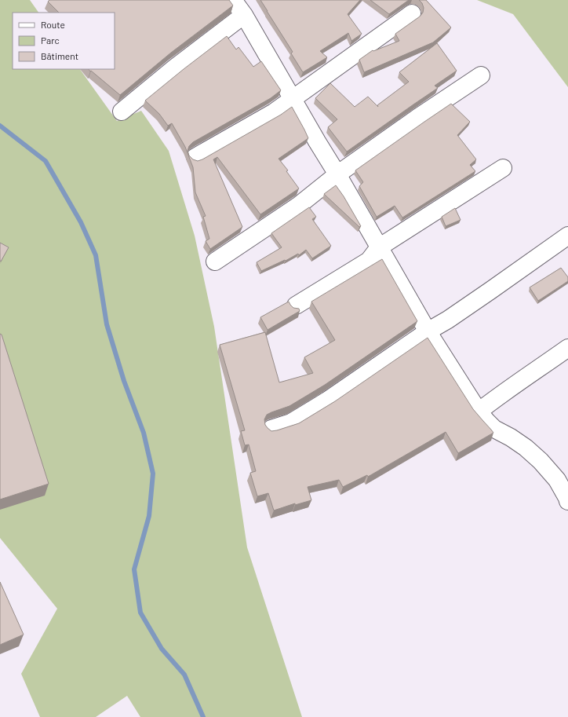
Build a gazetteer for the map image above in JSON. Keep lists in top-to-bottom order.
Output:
{
  "legend": ["Route", "Parc", "Bâtiment"]
}
